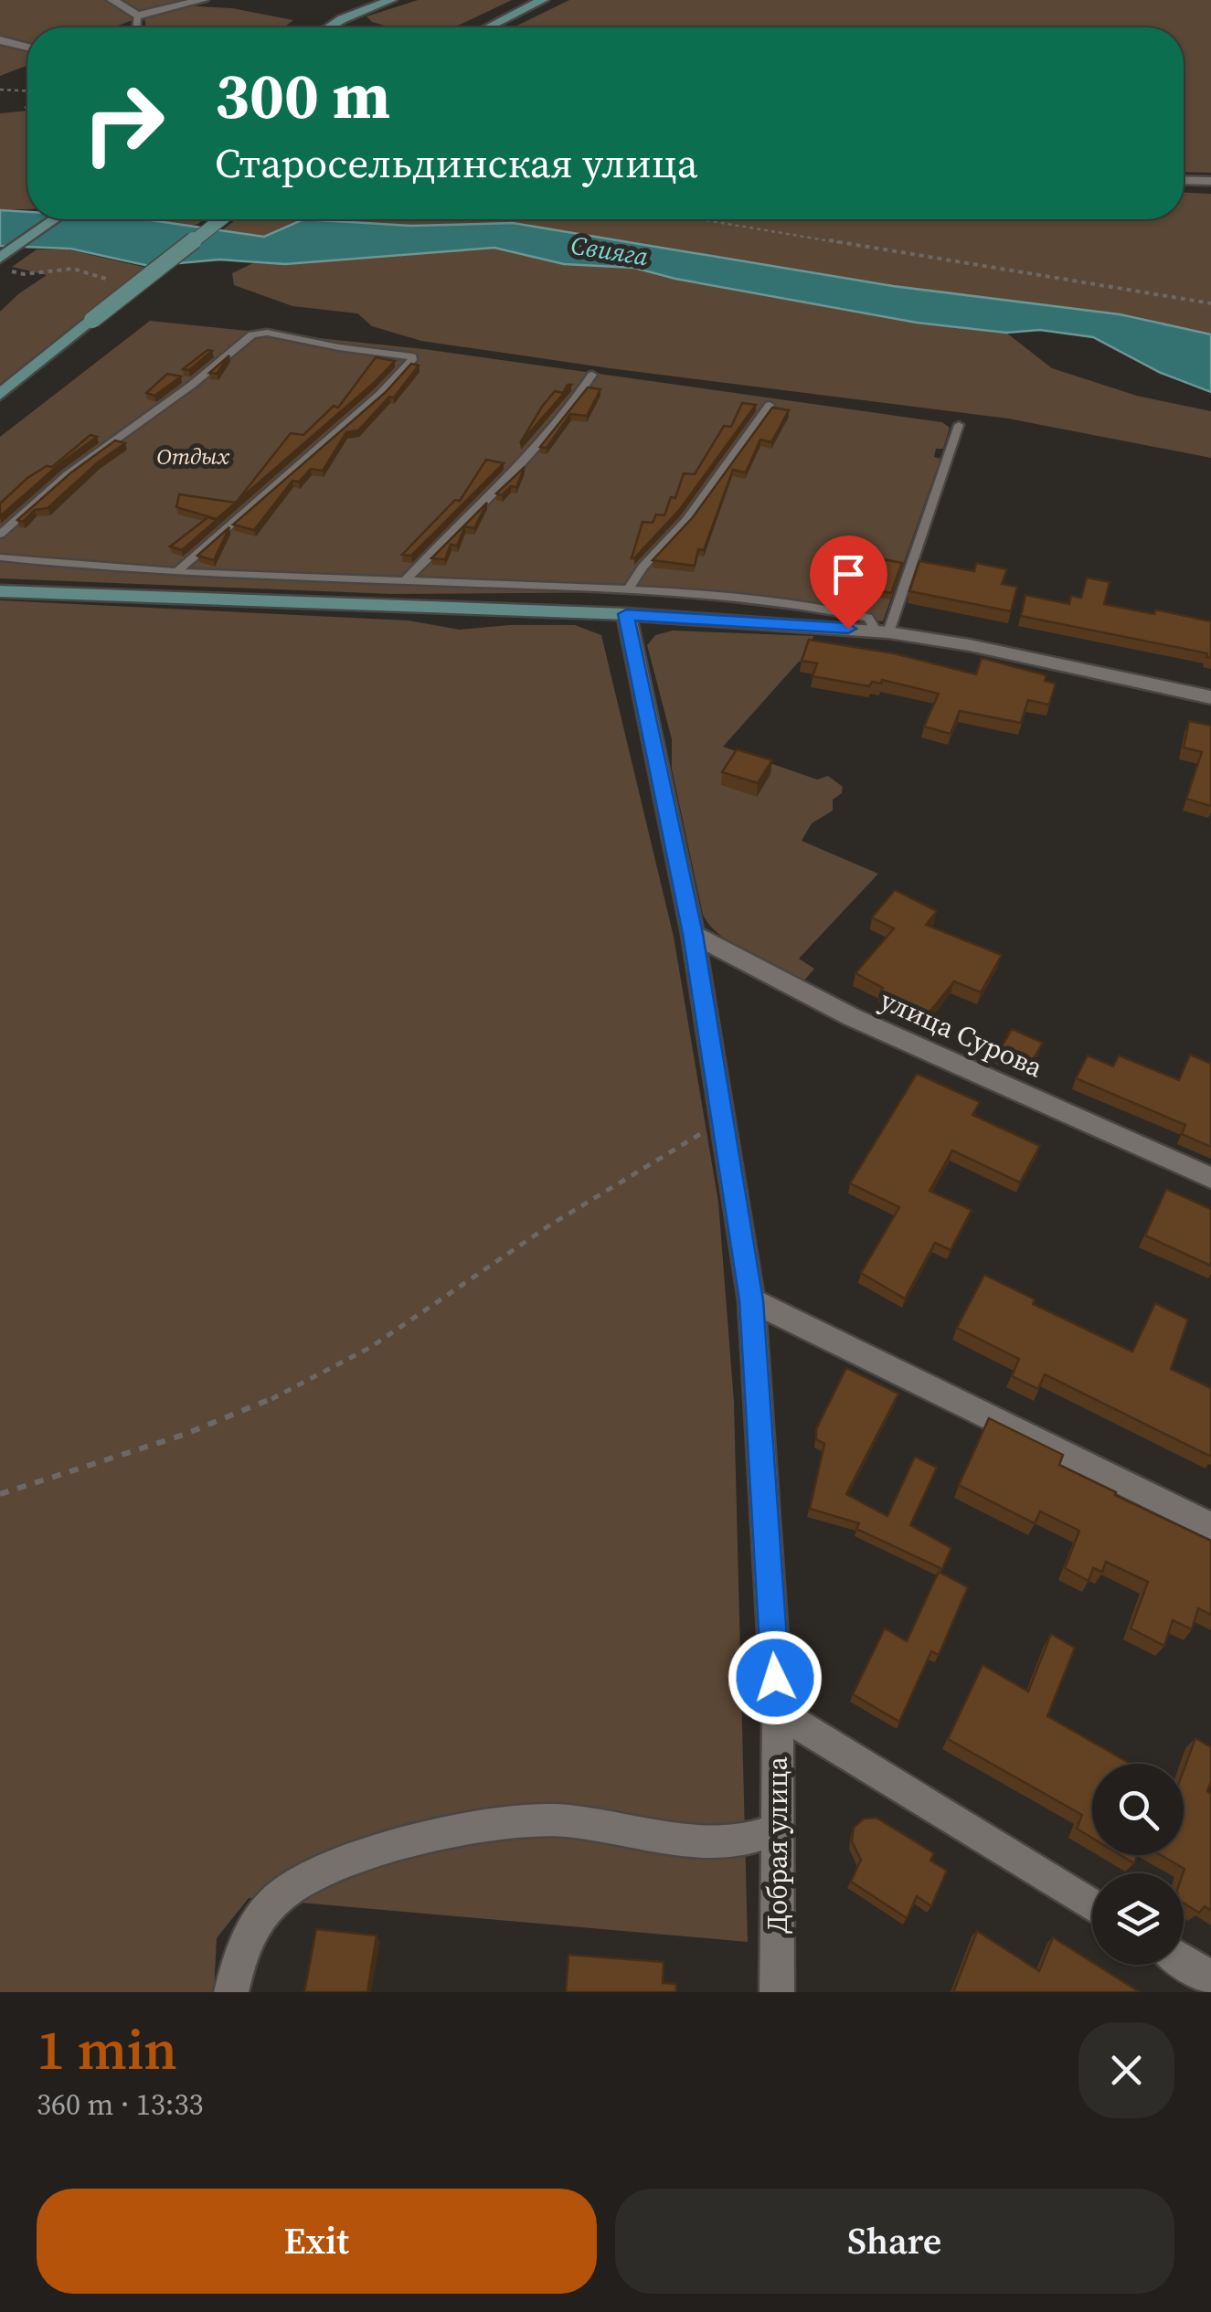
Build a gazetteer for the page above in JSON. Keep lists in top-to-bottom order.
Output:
{
  "streets": {
    "street": ["улица Сурова", "Добрая улица"]
  },
  "crossings": [
    ["улица Сурова", "Добрая улица"]
  ],
  "water": ["Свияга"],
  "parks": ["Отдых"],
  "page": {
    "turn": ["300 m", "Старосельдинская улица"],
    "heading": ["1 min", "360 m · 13:33"],
    "buttons": ["Exit", "Share"]
  }
}
